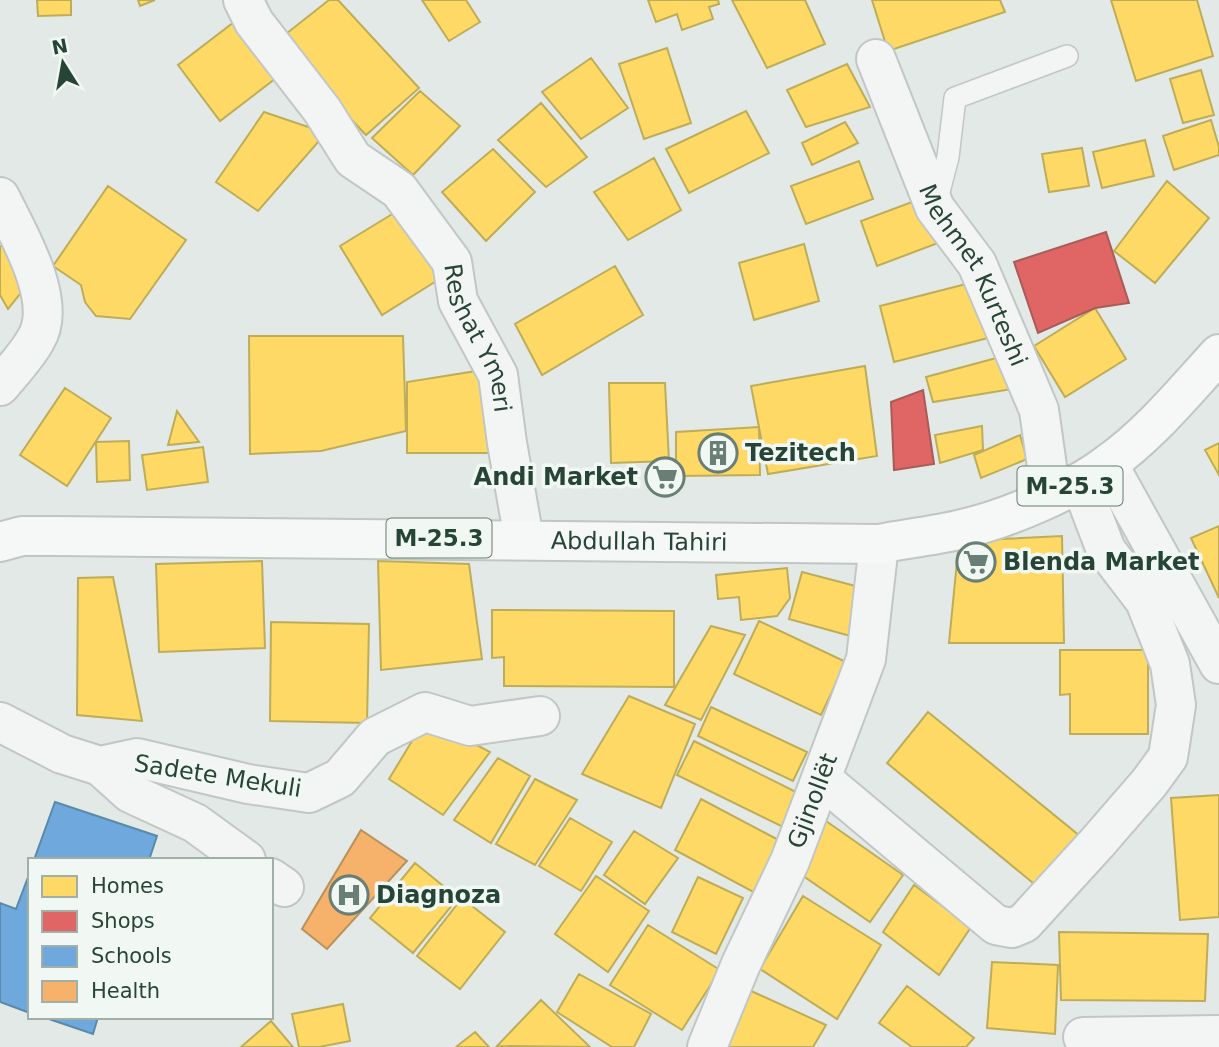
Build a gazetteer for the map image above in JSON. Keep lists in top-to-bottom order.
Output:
{
  "streets": {
    "main road": ["M-25.3", "Abdullah Tahiri"],
    "street": [
      "Mehmet Kurteshi",
      "Reshat Ymeri",
      "Sadete Mekuli",
      "Gjinollët"
    ]
  },
  "crossings": [
    ["Mehmet Kurteshi", "Abdullah Tahiri"],
    ["Reshat Ymeri", "Abdullah Tahiri"],
    ["Abdullah Tahiri", "Gjinollët"]
  ],
  "places": {
    "building": ["Tezitech"],
    "supermarket": ["Andi Market", "Blenda Market"],
    "hospital": ["Diagnoza"]
  },
  "legend": [
    "Homes",
    "Shops",
    "Schools",
    "Health"
  ],
  "north": "top"
}
